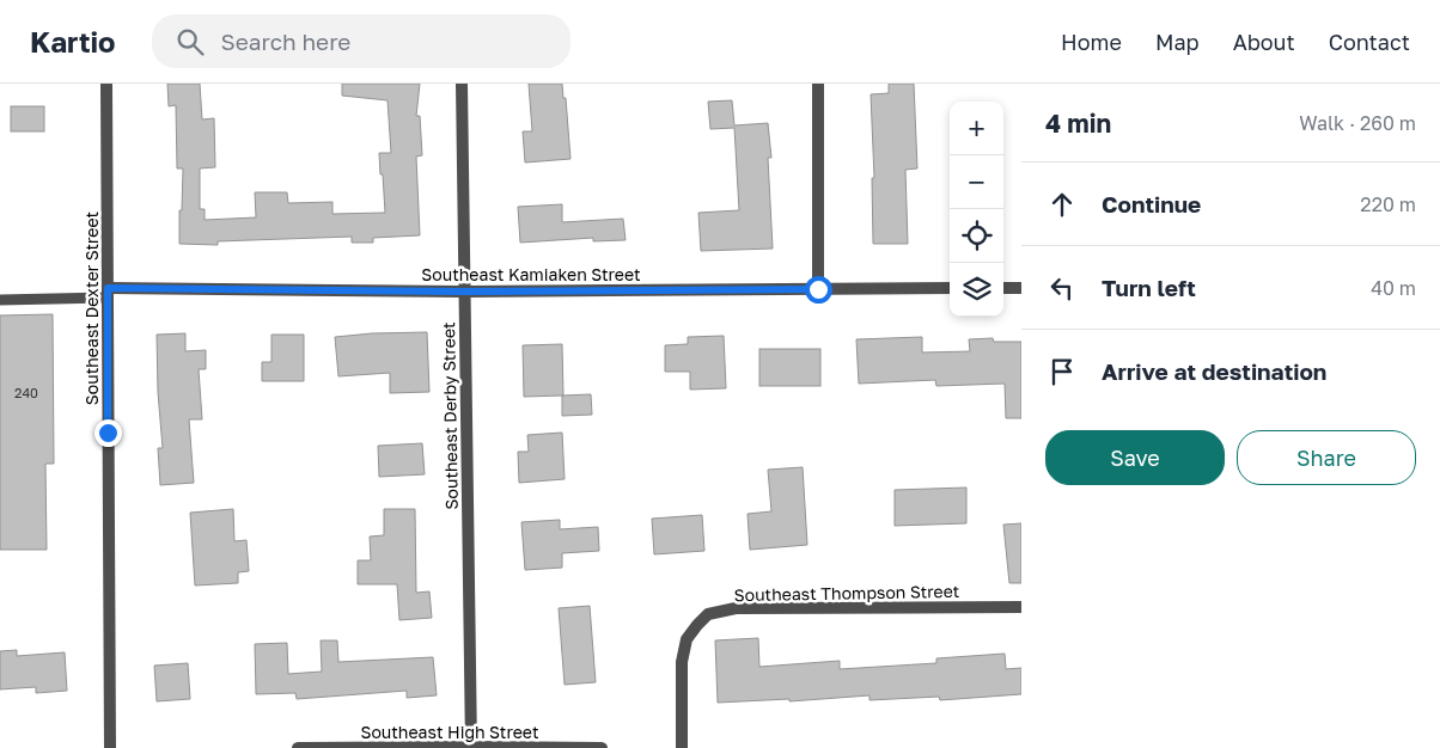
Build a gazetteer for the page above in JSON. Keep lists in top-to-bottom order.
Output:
{
  "streets": {
    "street": [
      "Southeast Kamiaken Street",
      "Southeast Dexter Street",
      "Southeast Derby Street",
      "Southeast Thompson Street",
      "Southeast High Street"
    ]
  },
  "crossings": [
    ["Southeast Kamiaken Street", "Southeast Dexter Street"],
    ["Southeast Kamiaken Street", "Southeast Derby Street"],
    ["Southeast Derby Street", "Southeast High Street"]
  ],
  "house_numbers": ["240"],
  "page": {
    "header": "Kartio",
    "search": "Search here",
    "nav": [
      "Home",
      "Map",
      "About",
      "Contact"
    ],
    "heading": ["4 min", "Walk · 260 m"],
    "map_buttons": ["+", "−"],
    "list": [
      ["Continue", "220 m"],
      ["Turn left", "40 m"],
      "Arrive at destination"
    ],
    "buttons": ["Save", "Share"]
  }
}
